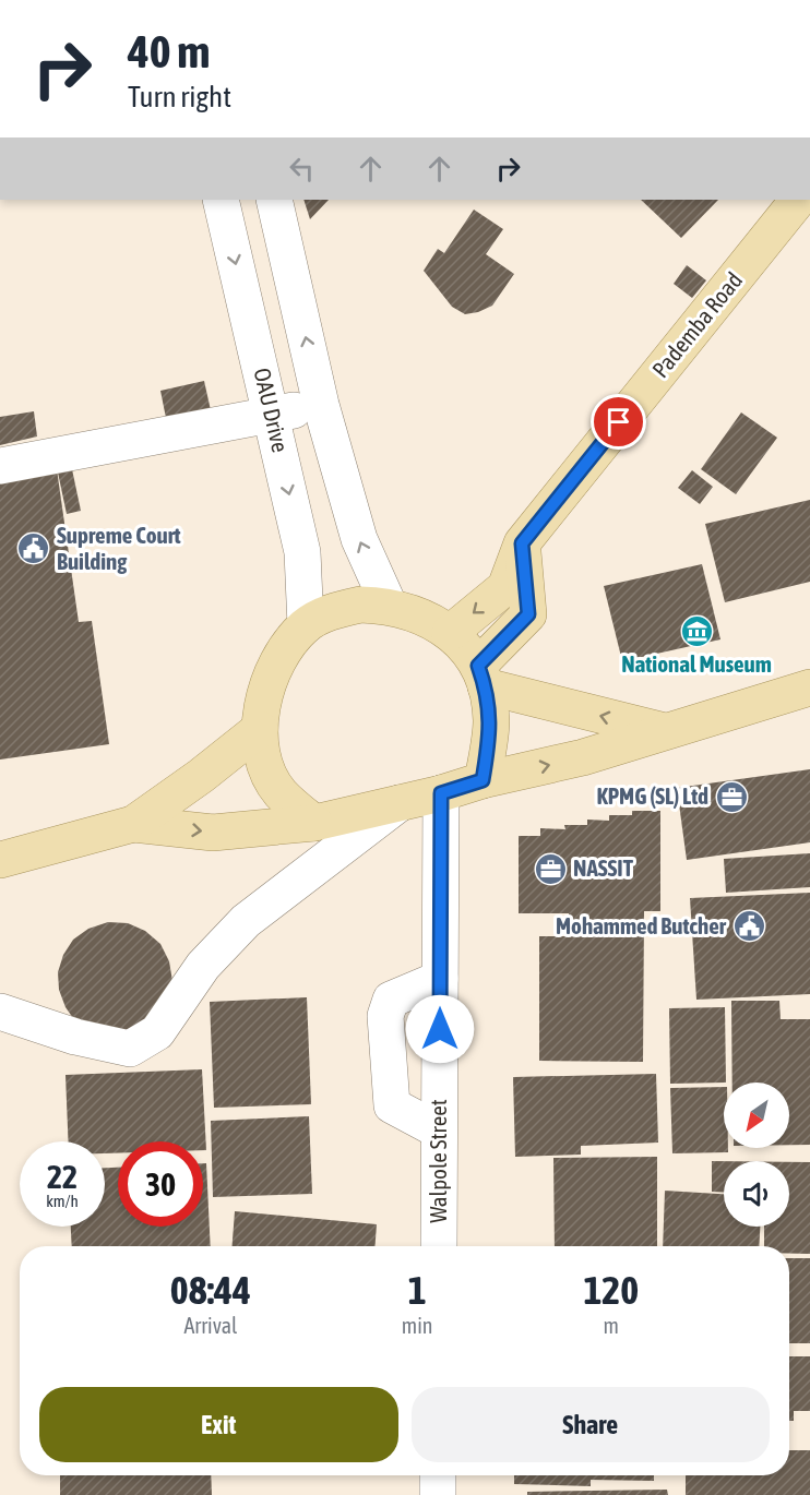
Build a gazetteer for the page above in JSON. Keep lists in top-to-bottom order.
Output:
{
  "streets": {
    "main road": ["Pademba Road"],
    "street": ["OAU Drive", "Walpole Street"]
  },
  "crossings": [
    ["Pademba Road", "OAU Drive"],
    ["Pademba Road", "Walpole Street"],
    ["OAU Drive", "Walpole Street"]
  ],
  "places": {
    "public building": ["Supreme Court Building", "Mohammed Butcher"],
    "museum": ["National Museum"],
    "office": ["KPMG (SL) Ltd", "NASSIT"]
  },
  "north": "bottom left",
  "page": {
    "turn": ["40 m", "Turn right"],
    "speed": "22 km/h",
    "limit": "30",
    "eta": [
      "08:44",
      "Arrival",
      "1",
      "min",
      "120",
      "m"
    ],
    "buttons": ["Exit", "Share"]
  }
}
